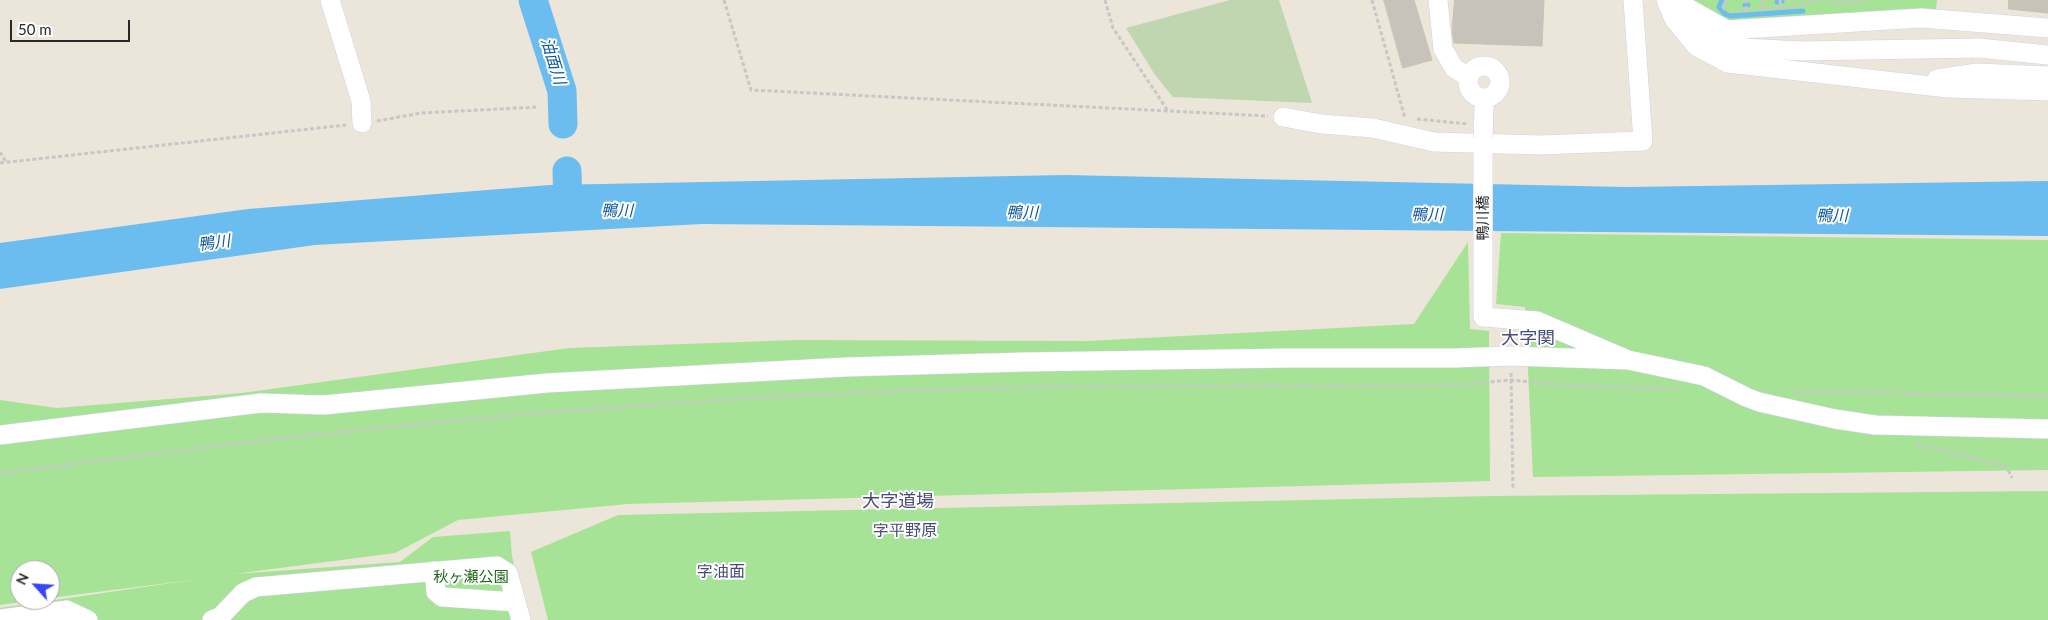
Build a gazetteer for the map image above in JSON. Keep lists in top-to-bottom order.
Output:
{
  "streets": {
    "street": ["鴨川橋"]
  },
  "districts": [
    "大字関",
    "大字道場",
    "字平野原",
    "字油面"
  ],
  "water": ["油面川", "鴨川"],
  "parks": ["秋ヶ瀬公園"],
  "scale_bar": "50 m",
  "north": "top left"
}
